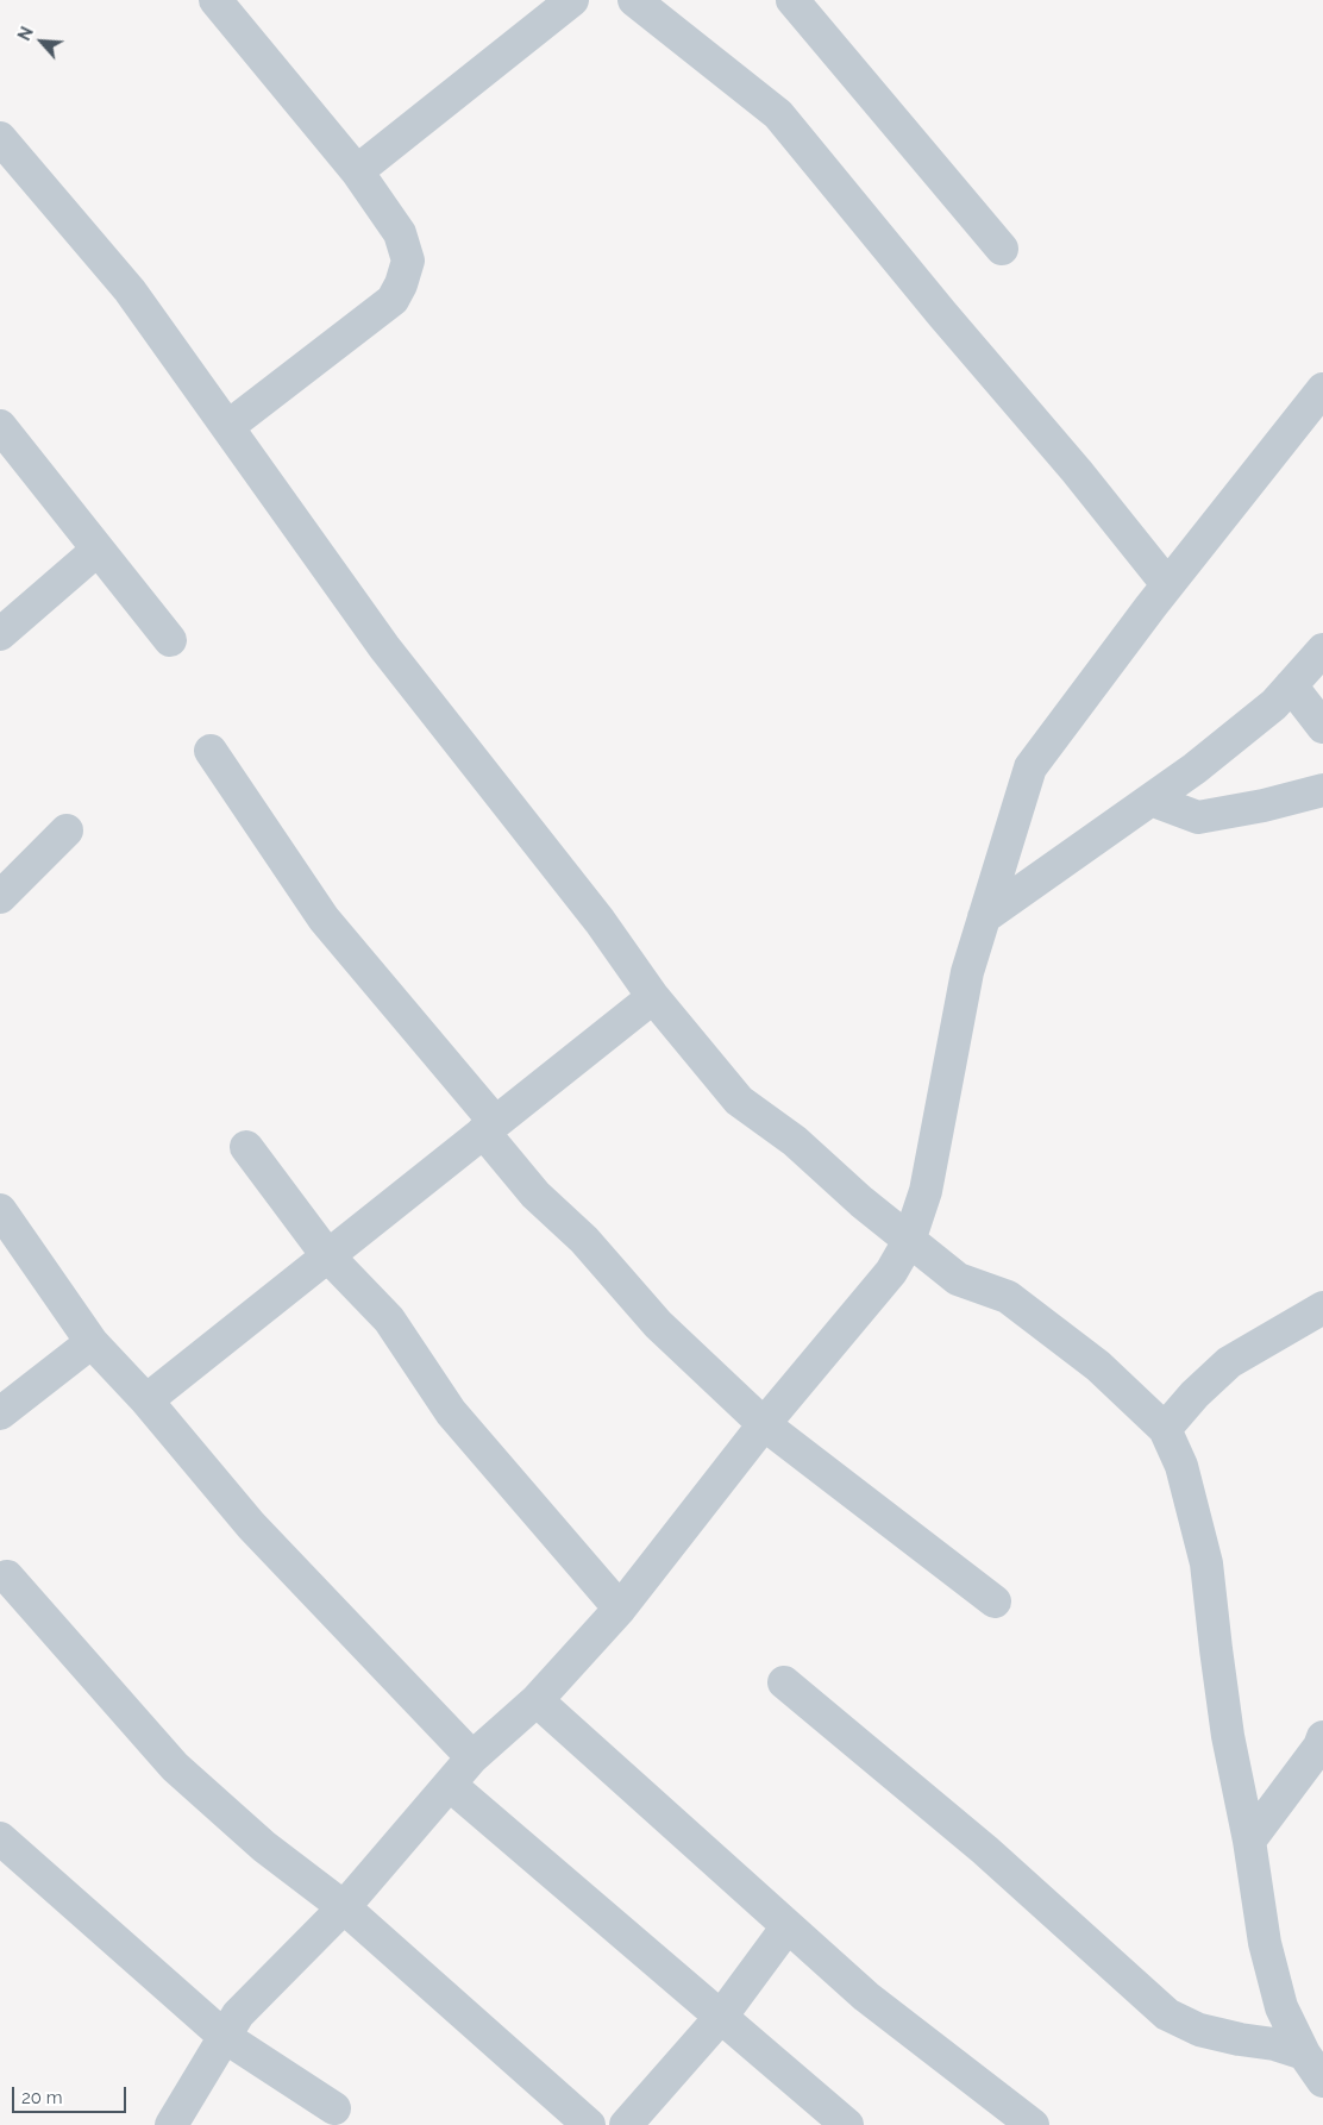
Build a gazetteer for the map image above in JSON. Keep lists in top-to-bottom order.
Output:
{
  "scale_bar": "20 m",
  "north": "top left"
}
